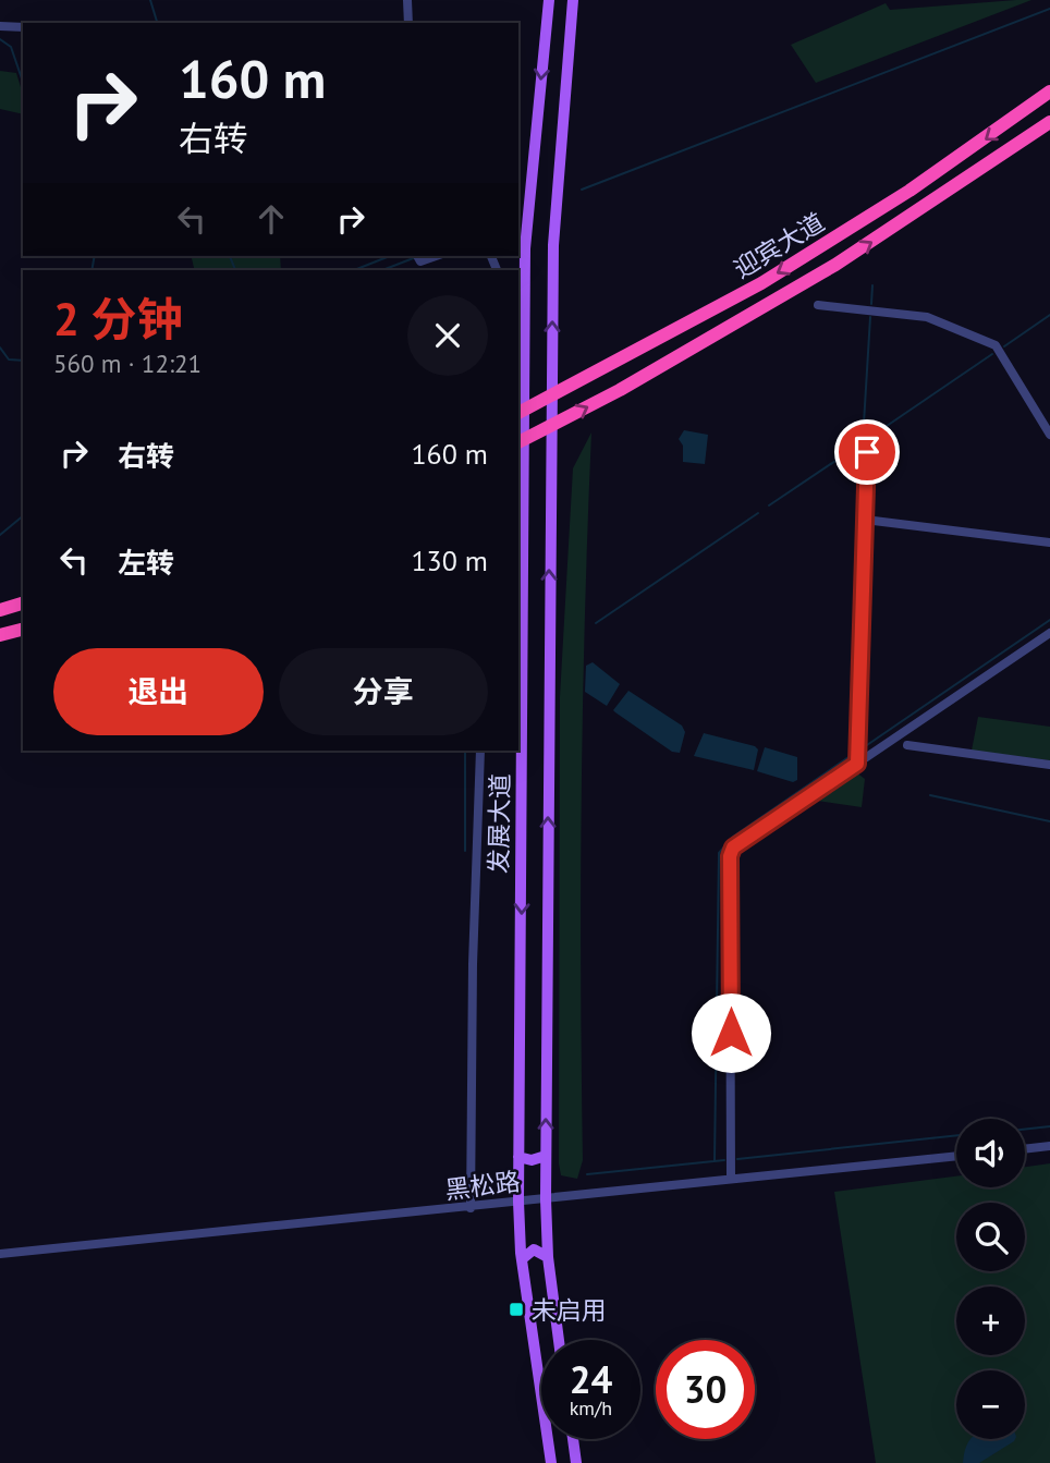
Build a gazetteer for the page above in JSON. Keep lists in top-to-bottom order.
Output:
{
  "streets": {
    "highway": ["迎宾大道"],
    "main road": ["发展大道"],
    "street": ["黑松路"]
  },
  "crossings": [
    ["迎宾大道", "发展大道"],
    ["发展大道", "黑松路"]
  ],
  "places": {
    "transit": ["未启用"]
  },
  "page": {
    "turn": ["160 m", "右转"],
    "heading": ["2 分钟", "560 m · 12:21"],
    "list": [
      {
        "name": "右转",
        "value": "160 m"
      },
      {
        "name": "左转",
        "value": "130 m"
      }
    ],
    "buttons": ["退出", "分享"],
    "map_buttons": ["+", "−"],
    "speed": "24 km/h",
    "limit": "30"
  }
}
